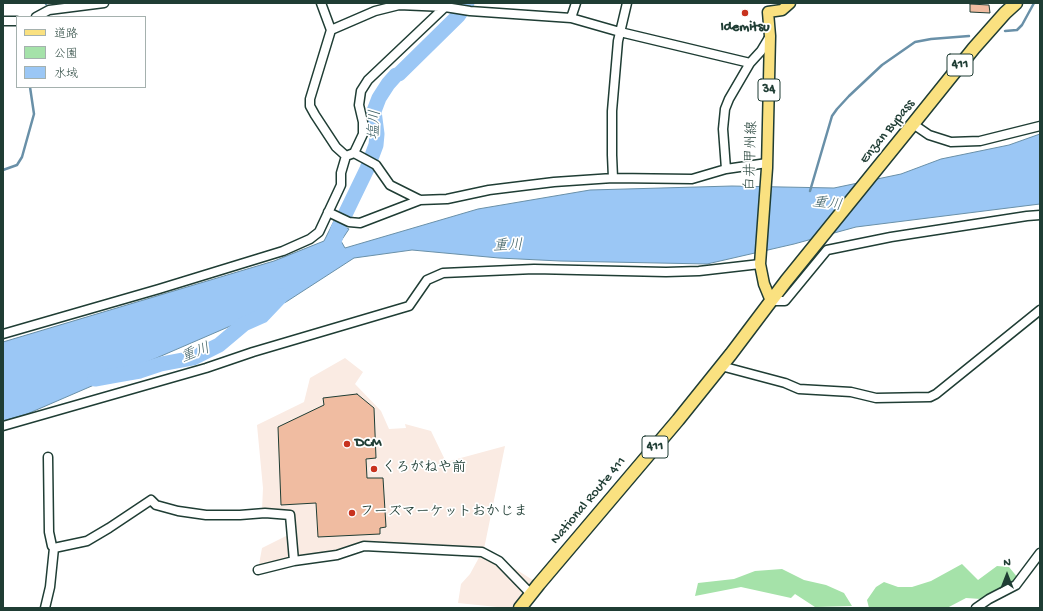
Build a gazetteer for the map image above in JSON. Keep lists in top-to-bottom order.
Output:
{
  "streets": {
    "highway": ["411", "Enzan Bypass", "National Route 411"],
    "main road": ["34", "白井甲州線"]
  },
  "crossings": [
    ["Enzan Bypass", "National Route 411"],
    ["白井甲州線", "National Route 411"]
  ],
  "water": ["塩川", "重川"],
  "places": [
    "Idemitsu",
    "DCM",
    "くろがねや前",
    "フーズマーケットおかじま"
  ],
  "legend": ["道路", "公園", "水域"],
  "north": "top"
}
